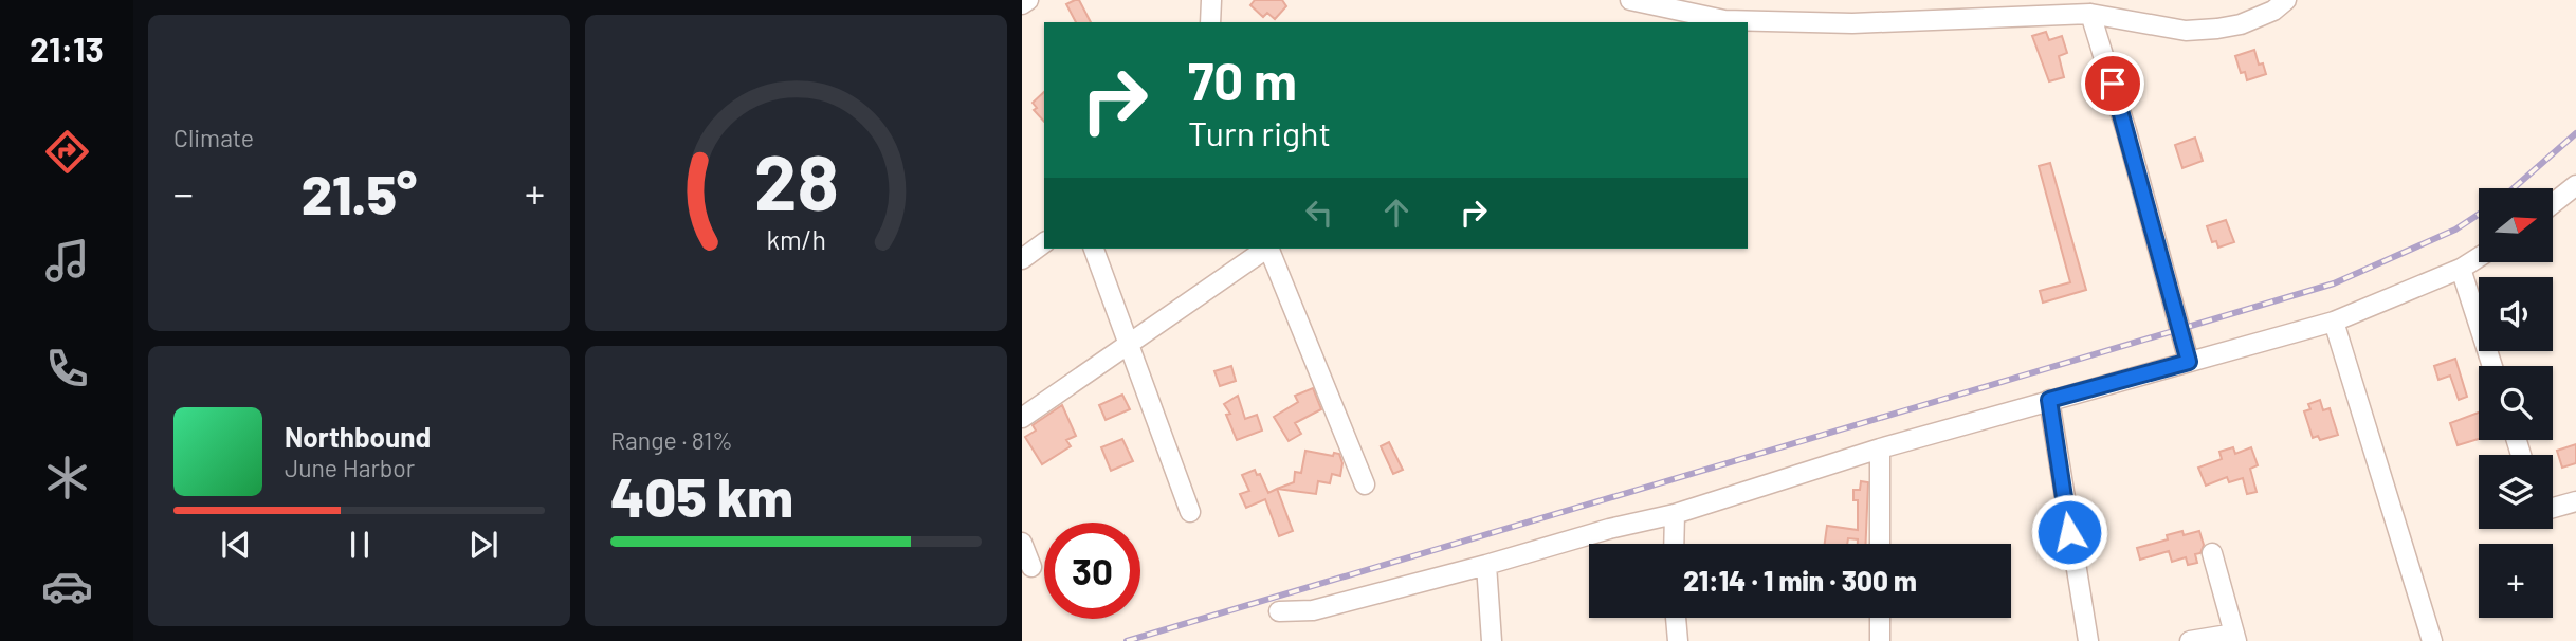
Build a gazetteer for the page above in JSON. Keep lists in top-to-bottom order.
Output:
{
  "north": "right",
  "page": {
    "tabs": "21:13",
    "tile": [
      "Climate",
      ["Range · 81%", "405 km"]
    ],
    "turn": ["70 m", "Turn right"],
    "heat": ["−", "21.5°", "+"],
    "map_buttons": "+",
    "song": ["Northbound", "June Harbor"],
    "limit": "30",
    "trip": "21:14 · 1 min · 300 m",
    "gauge": ["28", "km/h"]
  }
}
